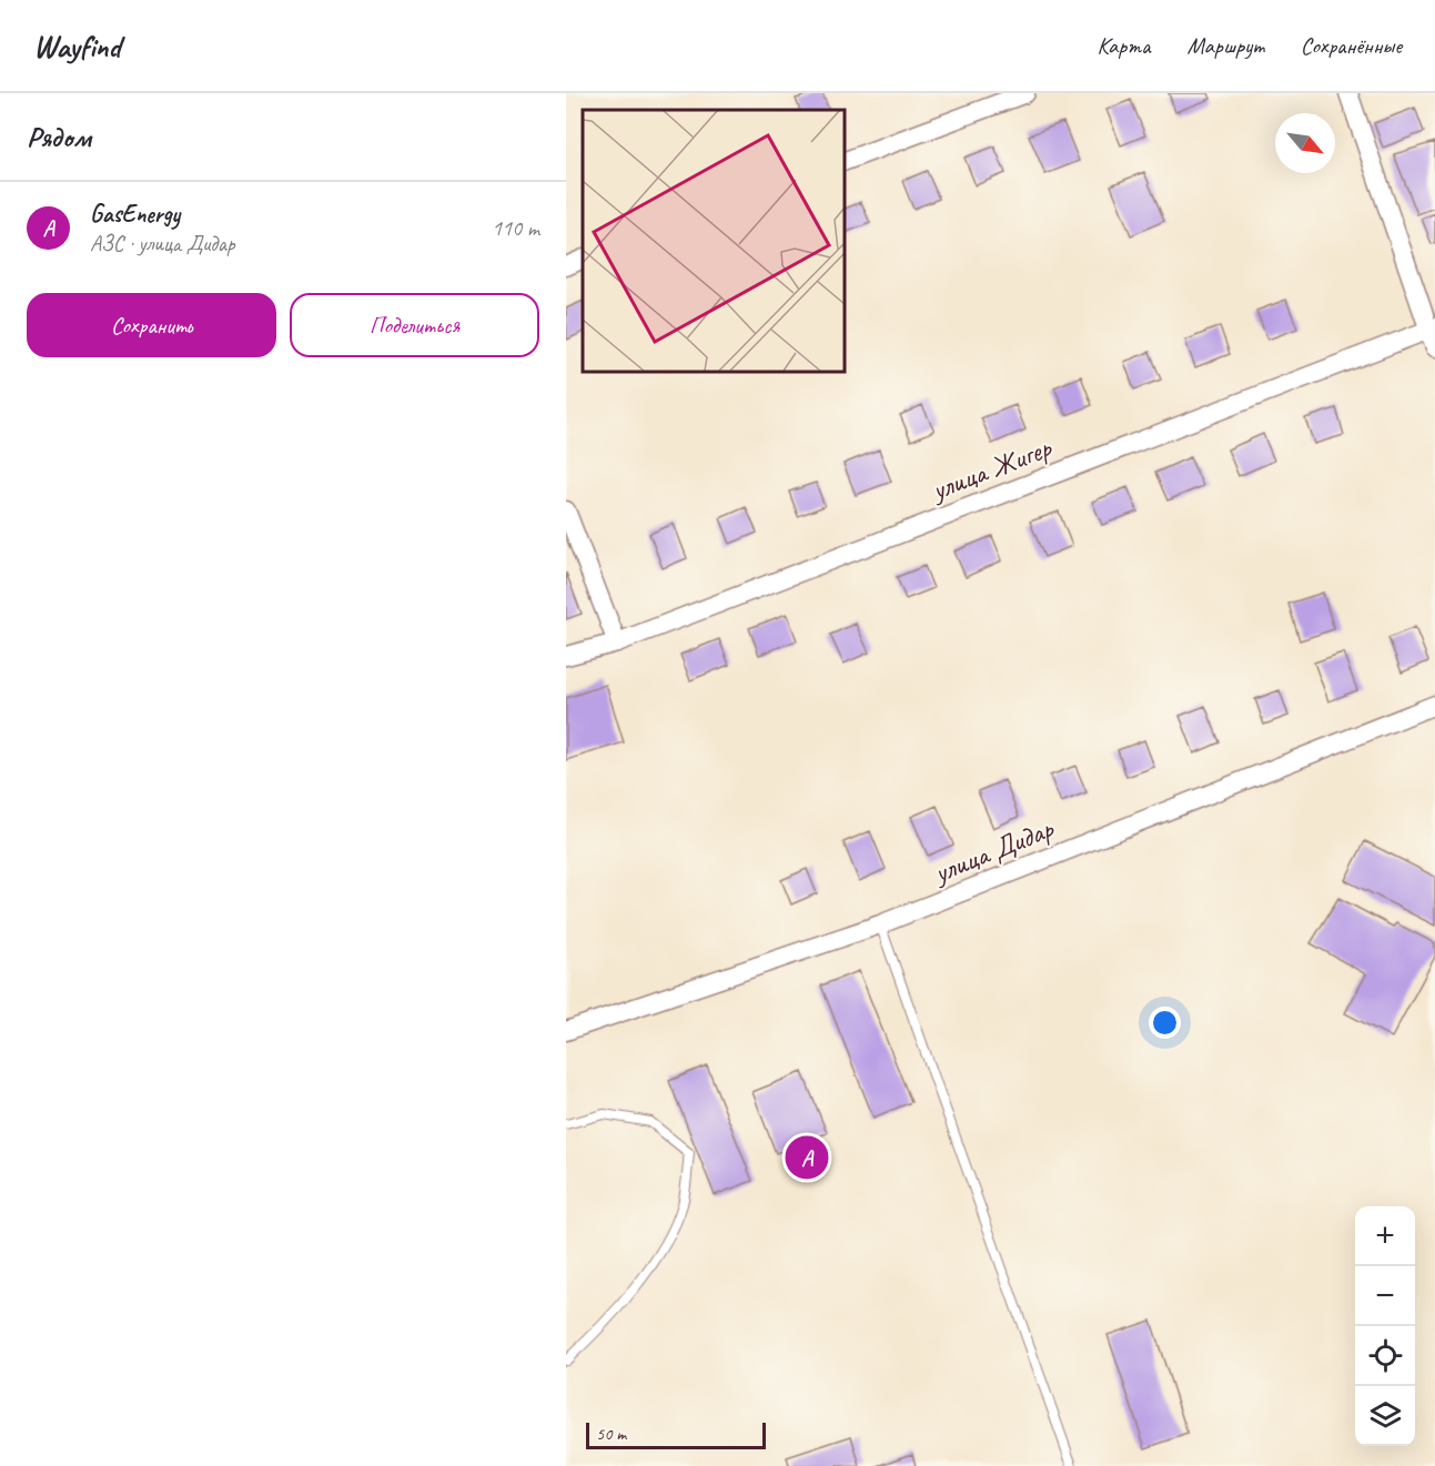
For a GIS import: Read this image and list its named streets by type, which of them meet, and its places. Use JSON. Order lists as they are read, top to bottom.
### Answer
{
  "streets": {
    "street": ["улица Жигер", "улица Дидар"]
  },
  "scale_bar": "50 m",
  "north": "bottom right",
  "page": {
    "header": "Wayfind",
    "nav": ["Карта", "Маршрут", "Сохранённые"],
    "heading": "Рядом",
    "list": [
      {
        "mark": "A",
        "name": "GasEnergy",
        "note": "АЗС · улица Дидар",
        "value": "110 m"
      }
    ],
    "buttons": ["Сохранить", "Поделиться"],
    "pins": "A",
    "map_buttons": ["+", "−"],
    "scale": "50 m"
  }
}
